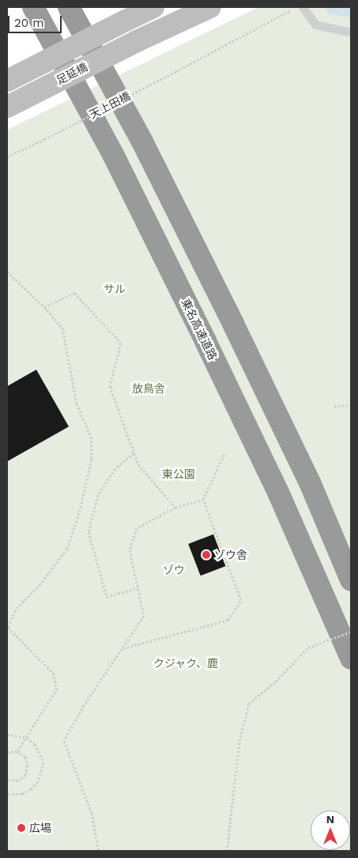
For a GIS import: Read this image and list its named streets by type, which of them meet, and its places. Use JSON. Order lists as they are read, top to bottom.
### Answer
{
  "streets": {
    "highway": ["東名高速道路"],
    "street": ["足延橋"],
    "path": ["天上田橋"]
  },
  "parks": [
    "サル",
    "放鳥舎",
    "東公園",
    "ゾウ",
    "クジャク、鹿"
  ],
  "places": ["ゾウ舎", "広場"],
  "scale_bar": "20 m",
  "north": "top"
}
